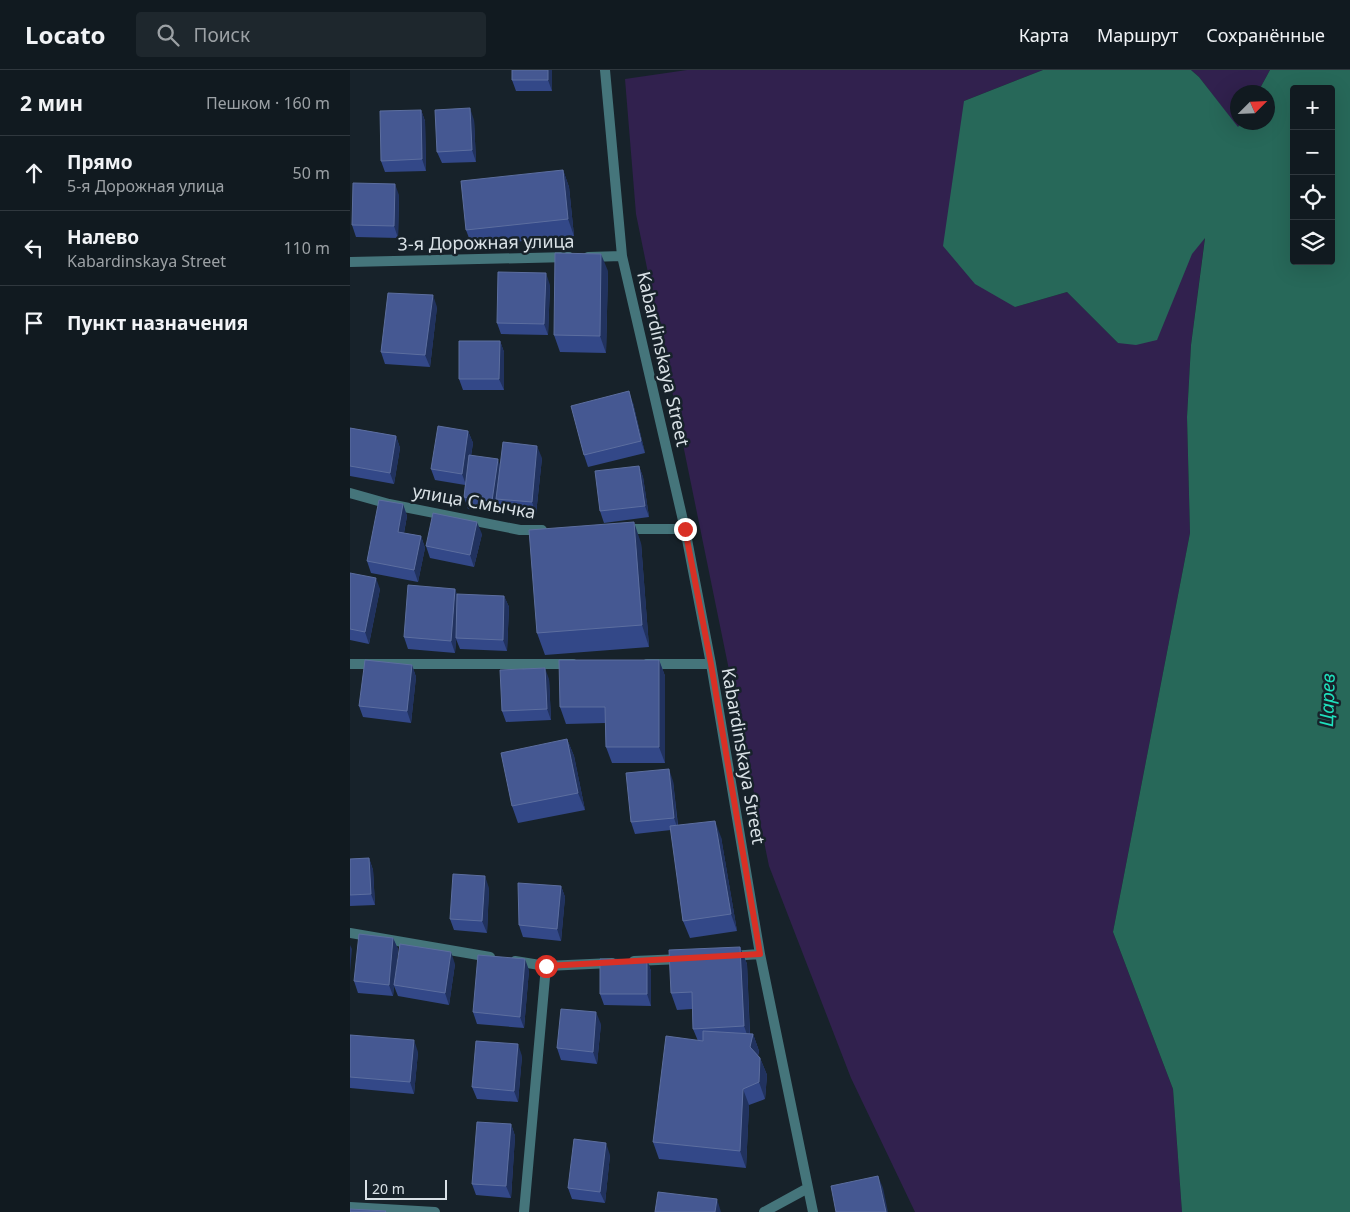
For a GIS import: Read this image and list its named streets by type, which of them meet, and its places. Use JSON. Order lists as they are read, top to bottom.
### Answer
{
  "streets": {
    "street": ["3-я Дорожная улица", "Kabardinskaya Street", "улица Смычка"]
  },
  "crossings": [
    ["3-я Дорожная улица", "Kabardinskaya Street"]
  ],
  "water": ["Царев"],
  "scale_bar": "20 m",
  "north": "top right",
  "page": {
    "header": "Locato",
    "search": "Поиск",
    "nav": ["Карта", "Маршрут", "Сохранённые"],
    "heading": ["2 мин", "Пешком · 160 m"],
    "map_buttons": ["+", "−"],
    "list": [
      ["Прямо", "5-я Дорожная улица", "50 m"],
      ["Налево", "Kabardinskaya Street", "110 m"],
      "Пункт назначения"
    ],
    "scale": "20 m"
  }
}
